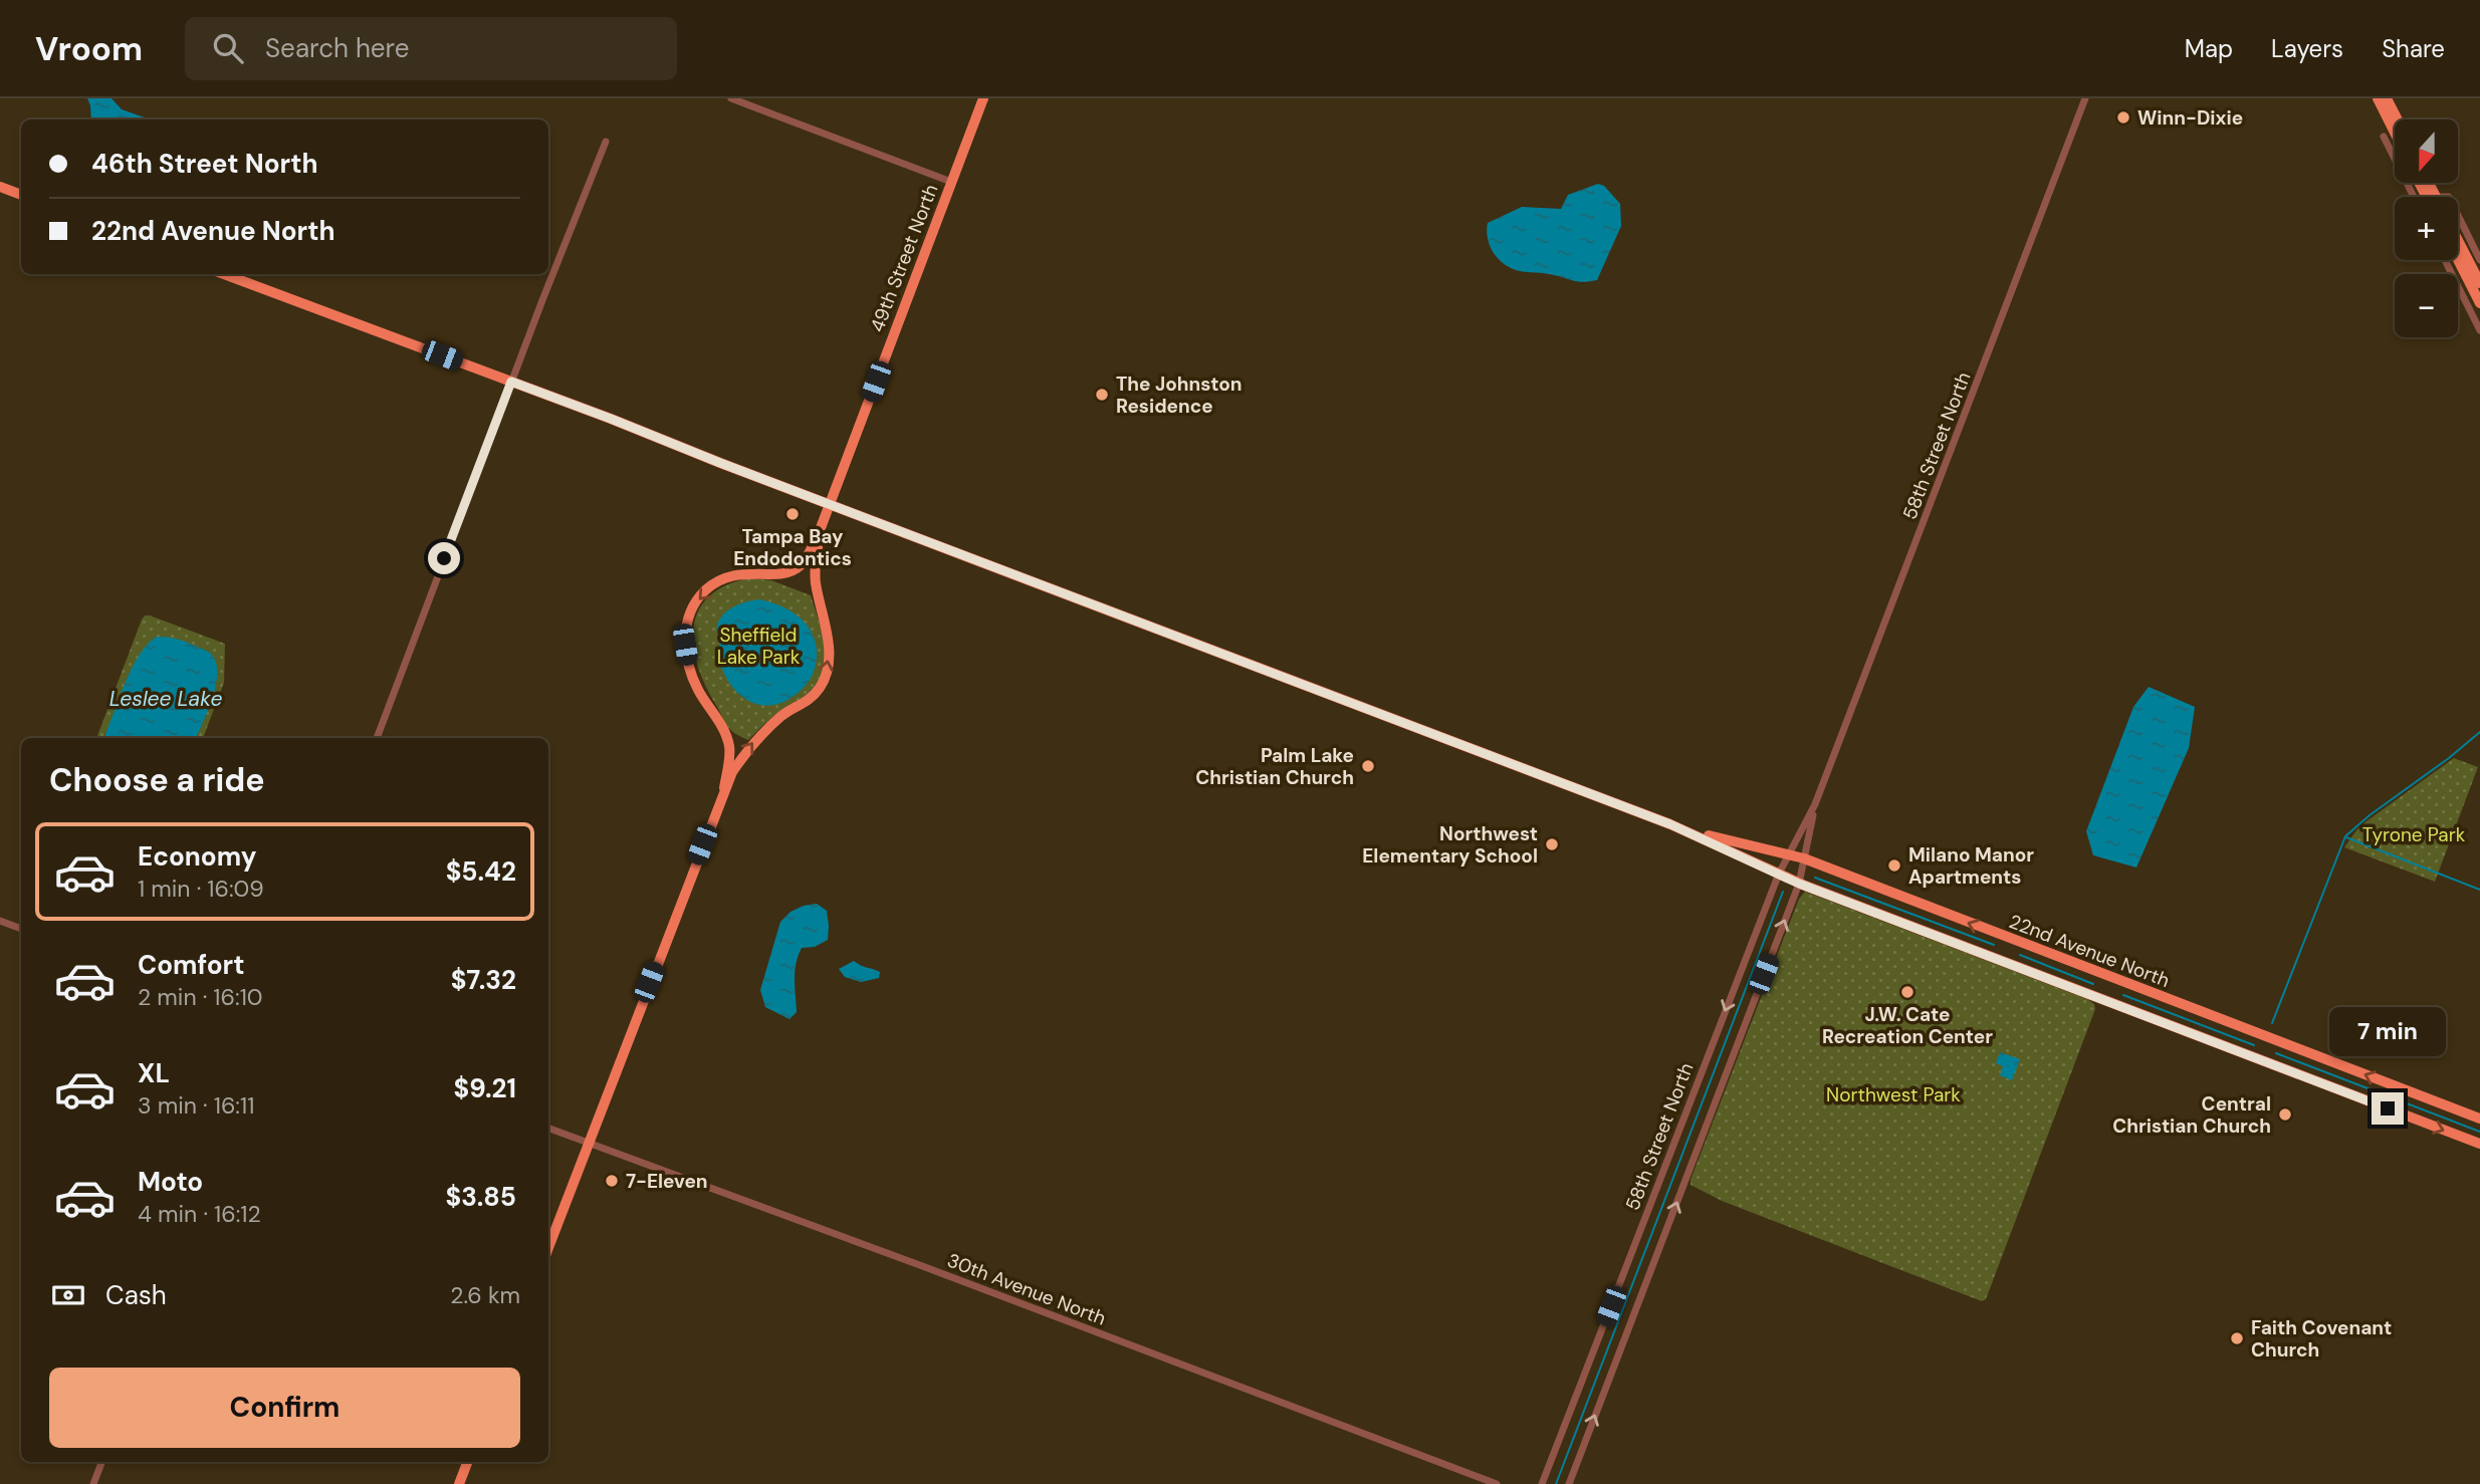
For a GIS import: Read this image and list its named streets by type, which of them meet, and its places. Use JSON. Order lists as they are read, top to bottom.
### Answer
{
  "streets": {
    "main road": ["49th Street North", "22nd Avenue North"],
    "street": ["58th Street North", "30th Avenue North"]
  },
  "crossings": [
    ["49th Street North", "22nd Avenue North"],
    ["49th Street North", "30th Avenue North"],
    ["58th Street North", "22nd Avenue North"]
  ],
  "water": ["Leslee Lake"],
  "parks": ["Sheffield Lake Park", "Tyrone Park", "Northwest Park"],
  "places": [
    "Winn-Dixie",
    "The Johnston Residence",
    "Tampa Bay Endodontics",
    "Palm Lake Christian Church",
    "Northwest Elementary School",
    "Milano Manor Apartments",
    "J.W. Cate Recreation Center",
    "Central Christian Church",
    "7-Eleven",
    "Faith Covenant Church"
  ],
  "north": "bottom",
  "page": {
    "header": "Vroom",
    "search": "Search here",
    "nav": ["Map", "Layers", "Share"],
    "map_buttons": ["+", "−"],
    "banner": ["46th Street North", "22nd Avenue North"],
    "heading": "Choose a ride",
    "list": [
      {
        "name": "Economy",
        "note": "1 min · 16:09",
        "value": "$5.42"
      },
      {
        "name": "Comfort",
        "note": "2 min · 16:10",
        "value": "$7.32"
      },
      {
        "name": "XL",
        "note": "3 min · 16:11",
        "value": "$9.21"
      },
      {
        "name": "Moto",
        "note": "4 min · 16:12",
        "value": "$3.85"
      }
    ],
    "bubble": "7 min",
    "pay": ["Cash", "2.6 km"],
    "buttons": "Confirm"
  }
}
